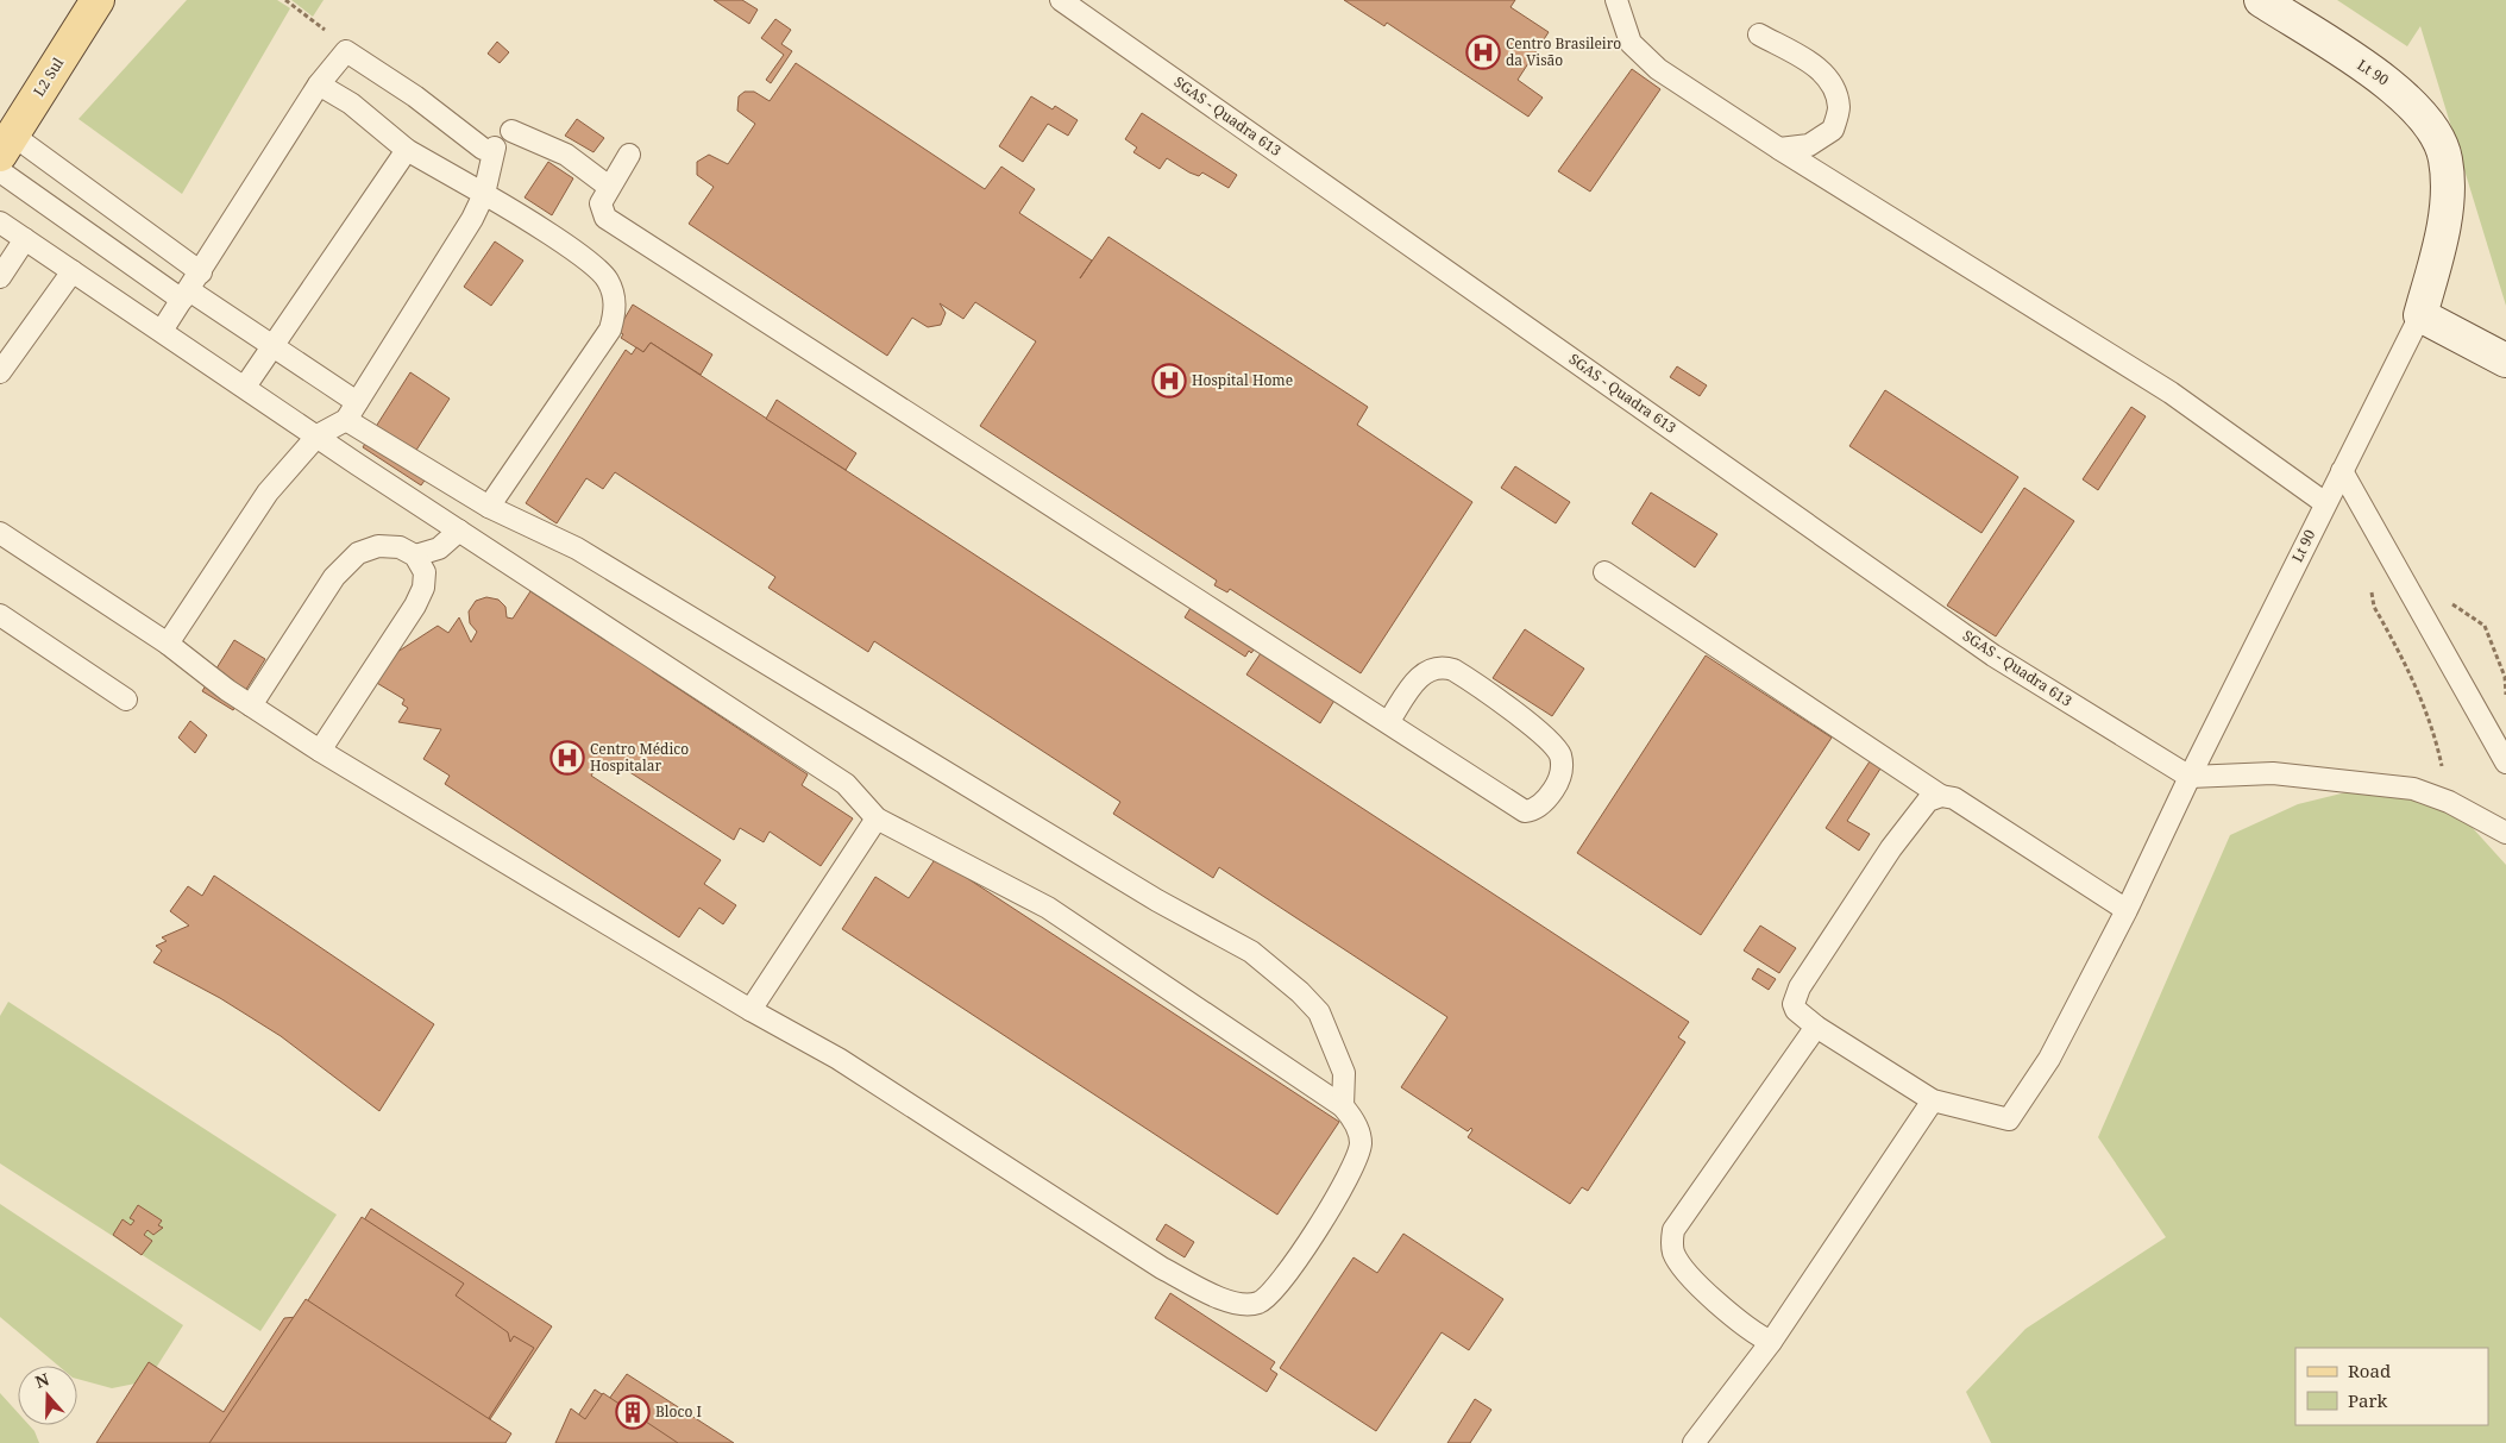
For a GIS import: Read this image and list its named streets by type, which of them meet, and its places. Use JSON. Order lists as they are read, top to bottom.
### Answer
{
  "streets": {
    "main road": ["L2 Sul"],
    "street": ["Lt 90"],
    "lane": ["SGAS - Quadra 613"]
  },
  "crossings": [
    ["Lt 90", "SGAS - Quadra 613"]
  ],
  "places": {
    "hospital": ["Centro Brasileiro da Visão", "Hospital Home", "Centro Médico Hospitalar"],
    "building": ["Bloco I"]
  },
  "legend": ["Road", "Park"],
  "north": "top"
}
